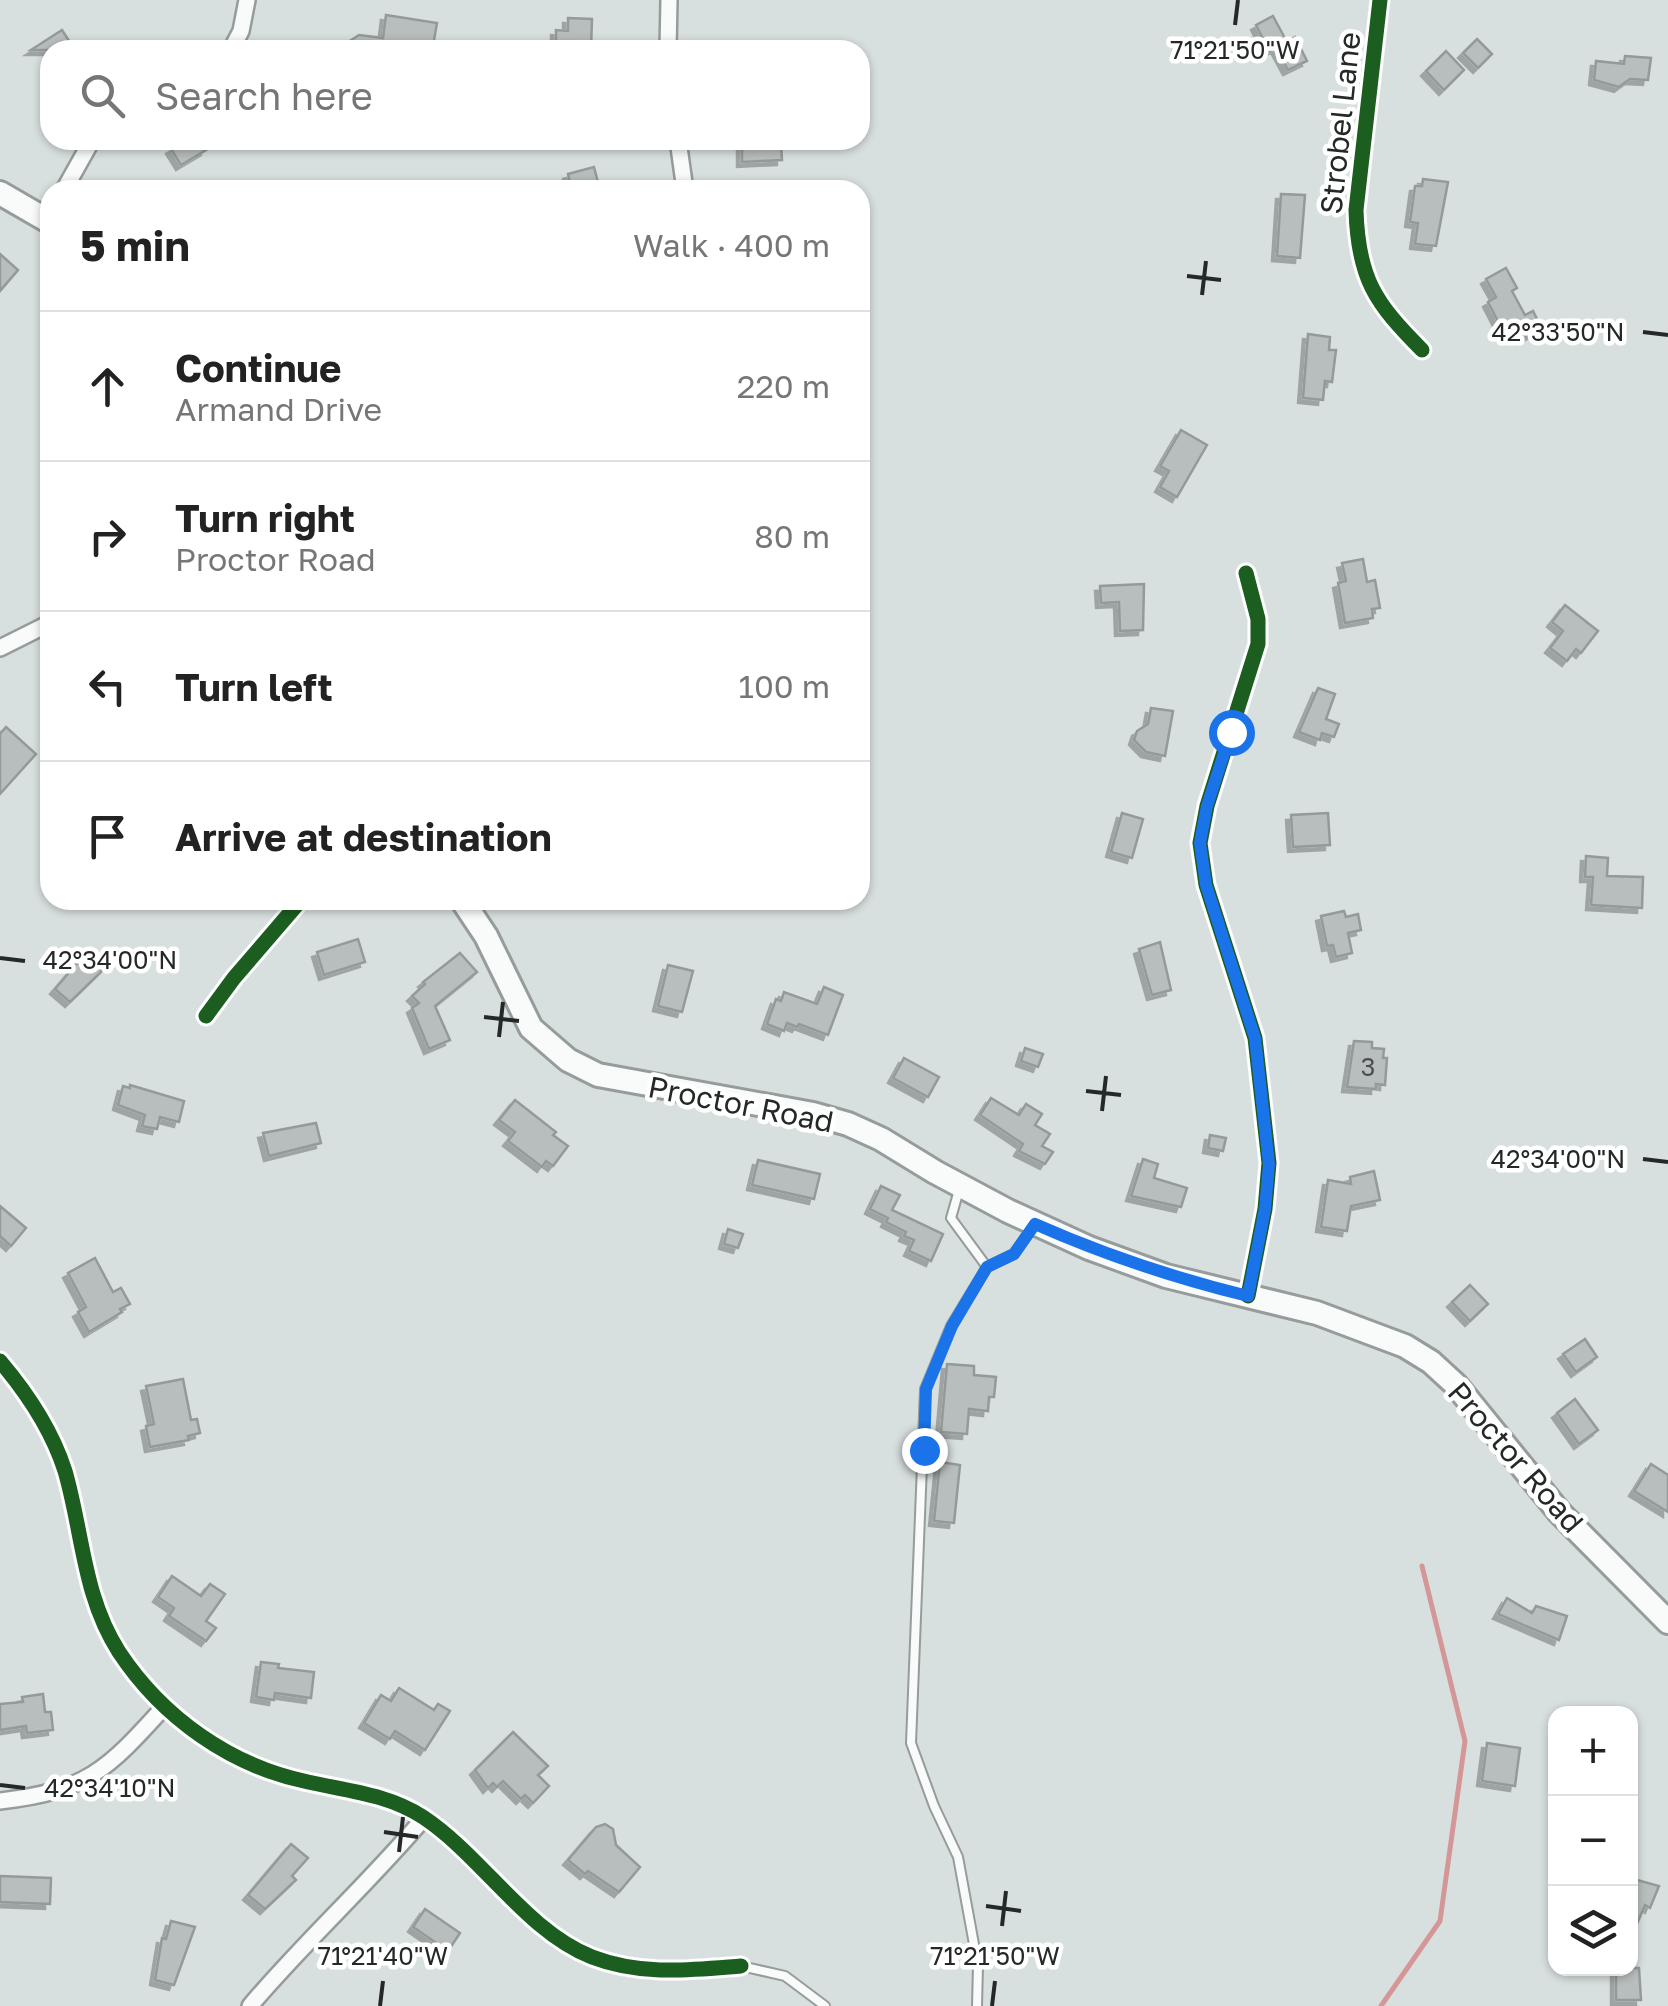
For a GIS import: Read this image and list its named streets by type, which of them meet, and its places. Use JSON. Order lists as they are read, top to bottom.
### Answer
{
  "streets": {
    "main road": ["Proctor Road"],
    "street": ["Strobel Lane"]
  },
  "house_numbers": ["3"],
  "page": {
    "search": "Search here",
    "heading": ["5 min", "Walk · 400 m"],
    "list": [
      ["Continue", "Armand Drive", "220 m"],
      ["Turn right", "Proctor Road", "80 m"],
      ["Turn left", "100 m"],
      "Arrive at destination"
    ],
    "map_buttons": ["+", "−"]
  },
  "coordinates": [
    "71°21'50\"W",
    "42°33'50\"N",
    "42°34'00\"N",
    "42°34'10\"N",
    "71°21'40\"W"
  ]
}
